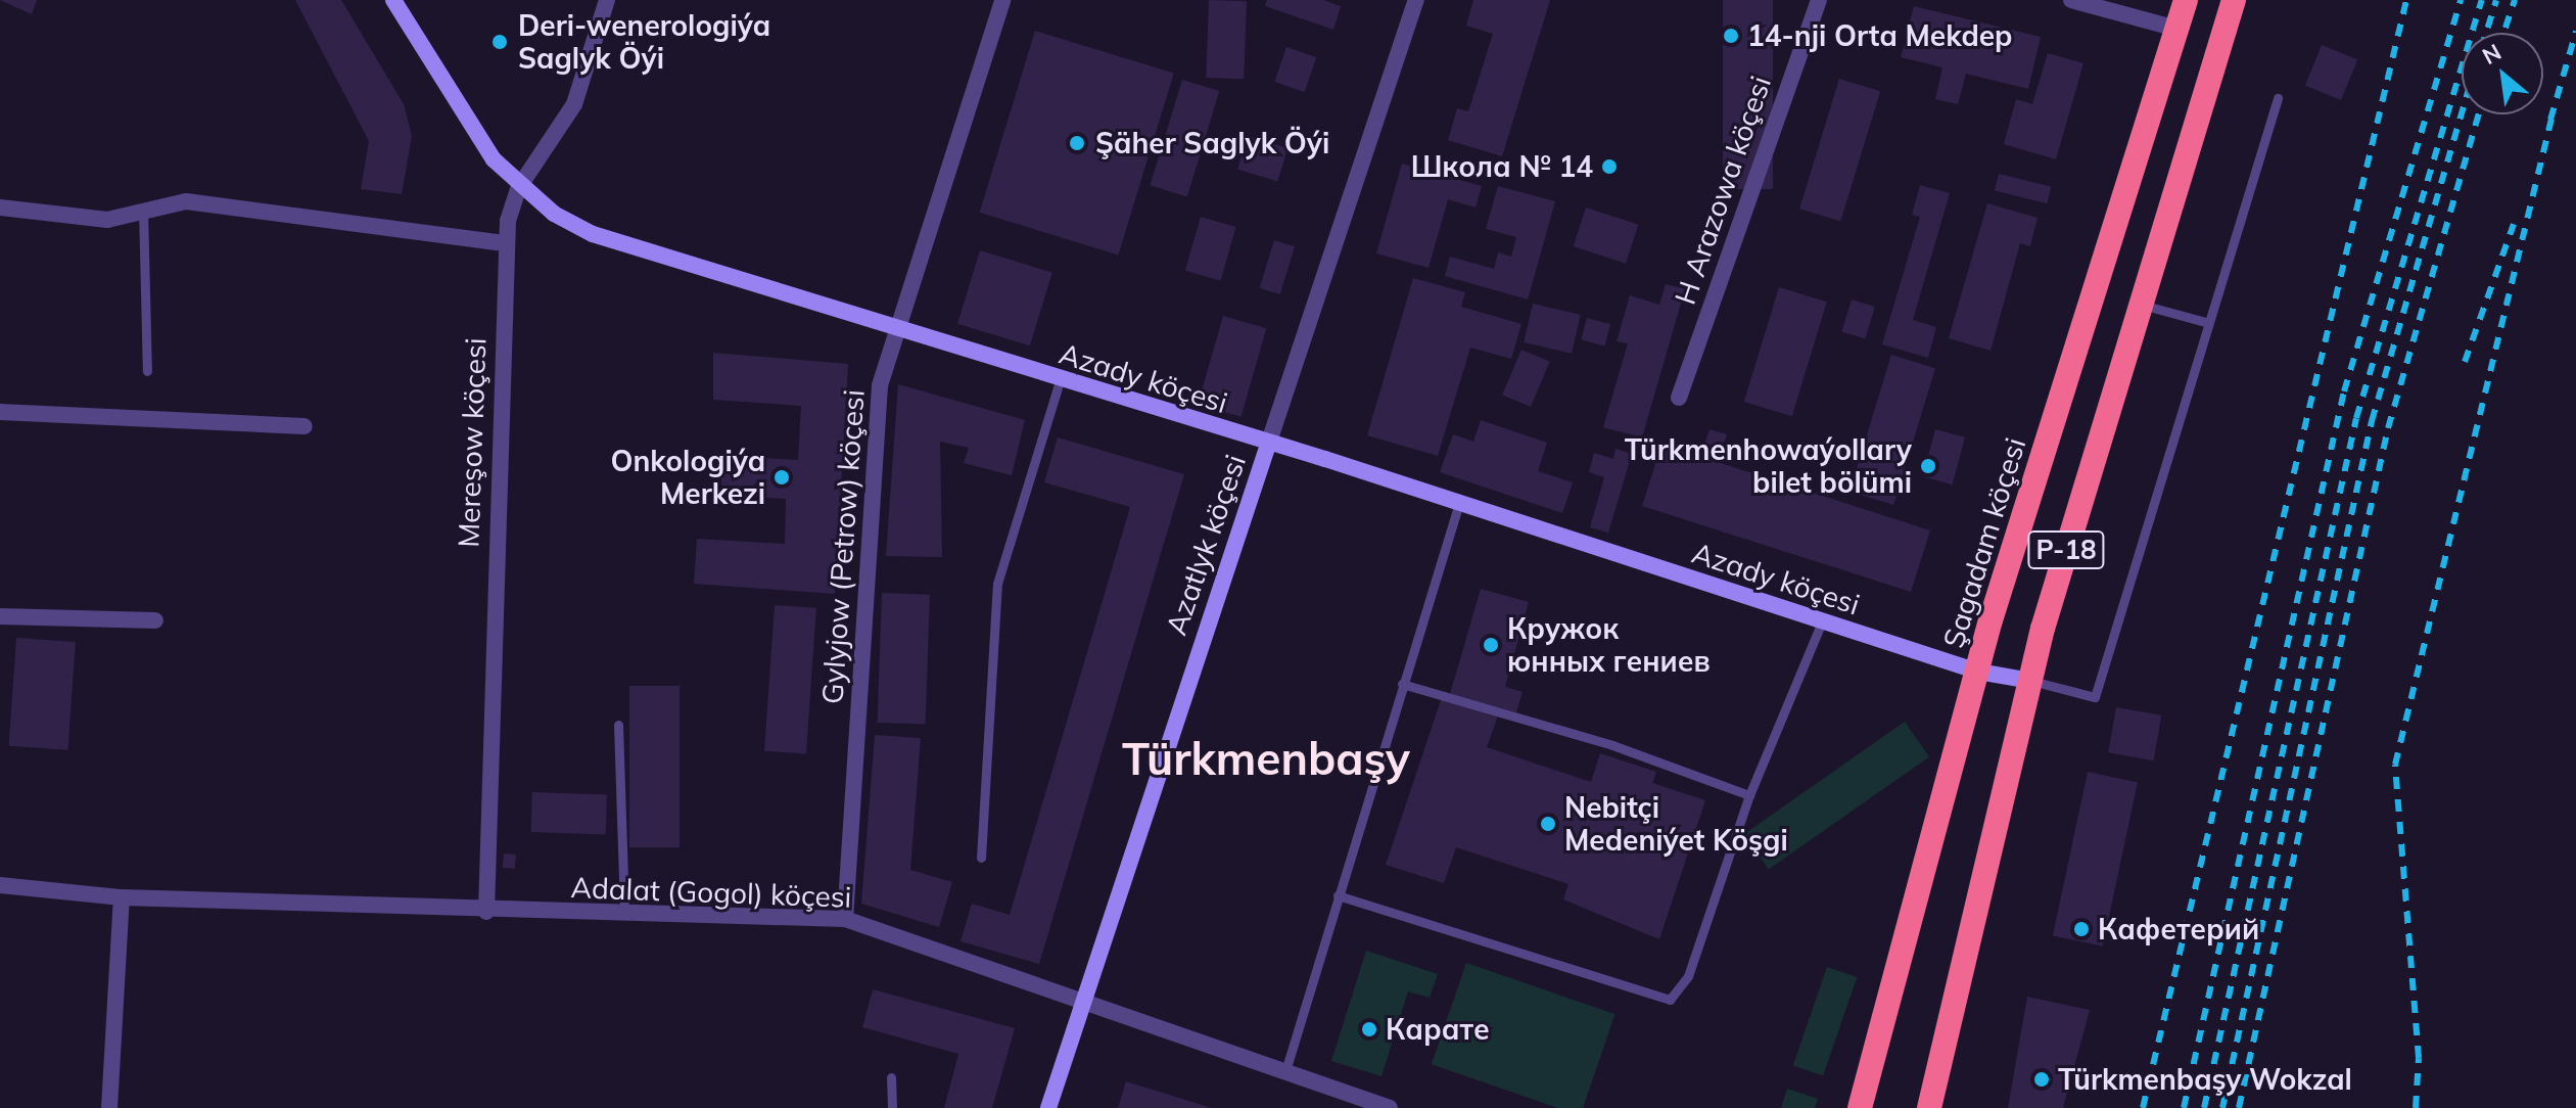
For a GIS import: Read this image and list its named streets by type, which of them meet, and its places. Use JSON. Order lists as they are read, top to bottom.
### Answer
{
  "streets": {
    "highway": ["Şagadam köçesi", "P-18"],
    "main road": ["Azady köçesi", "Azatlyk köçesi"],
    "street": [
      "H Arazowa köçesi",
      "Mereşow köçesi",
      "Gylyjow (Petrow) köçesi",
      "Adalat (Gogol) köçesi"
    ]
  },
  "crossings": [
    ["Azady köçesi", "Mereşow köçesi"],
    ["Azady köçesi", "Şagadam köçesi"],
    ["Azady köçesi", "Azatlyk köçesi"],
    ["Azady köçesi", "Gylyjow (Petrow) köçesi"],
    ["Azady köçesi", "P-18"],
    ["Mereşow köçesi", "Adalat (Gogol) köçesi"],
    ["Azatlyk köçesi", "Adalat (Gogol) köçesi"],
    ["Gylyjow (Petrow) köçesi", "Adalat (Gogol) köçesi"]
  ],
  "districts": ["Türkmenbaşy"],
  "places": [
    "14-nji Orta Mekdep",
    "Deri-wenerologiýa Saglyk Öýi",
    "Şäher Saglyk Öýi",
    "Школа № 14",
    "Türkmenhowaýollary bilet bölümi",
    "Onkologiýa Merkezi",
    "Кружок юнных гениев",
    "Nebitçi Medeniýet Köşgi",
    "Кафетерий",
    "Карате",
    "Türkmenbaşy Wokzal"
  ],
  "north": "top left"
}
